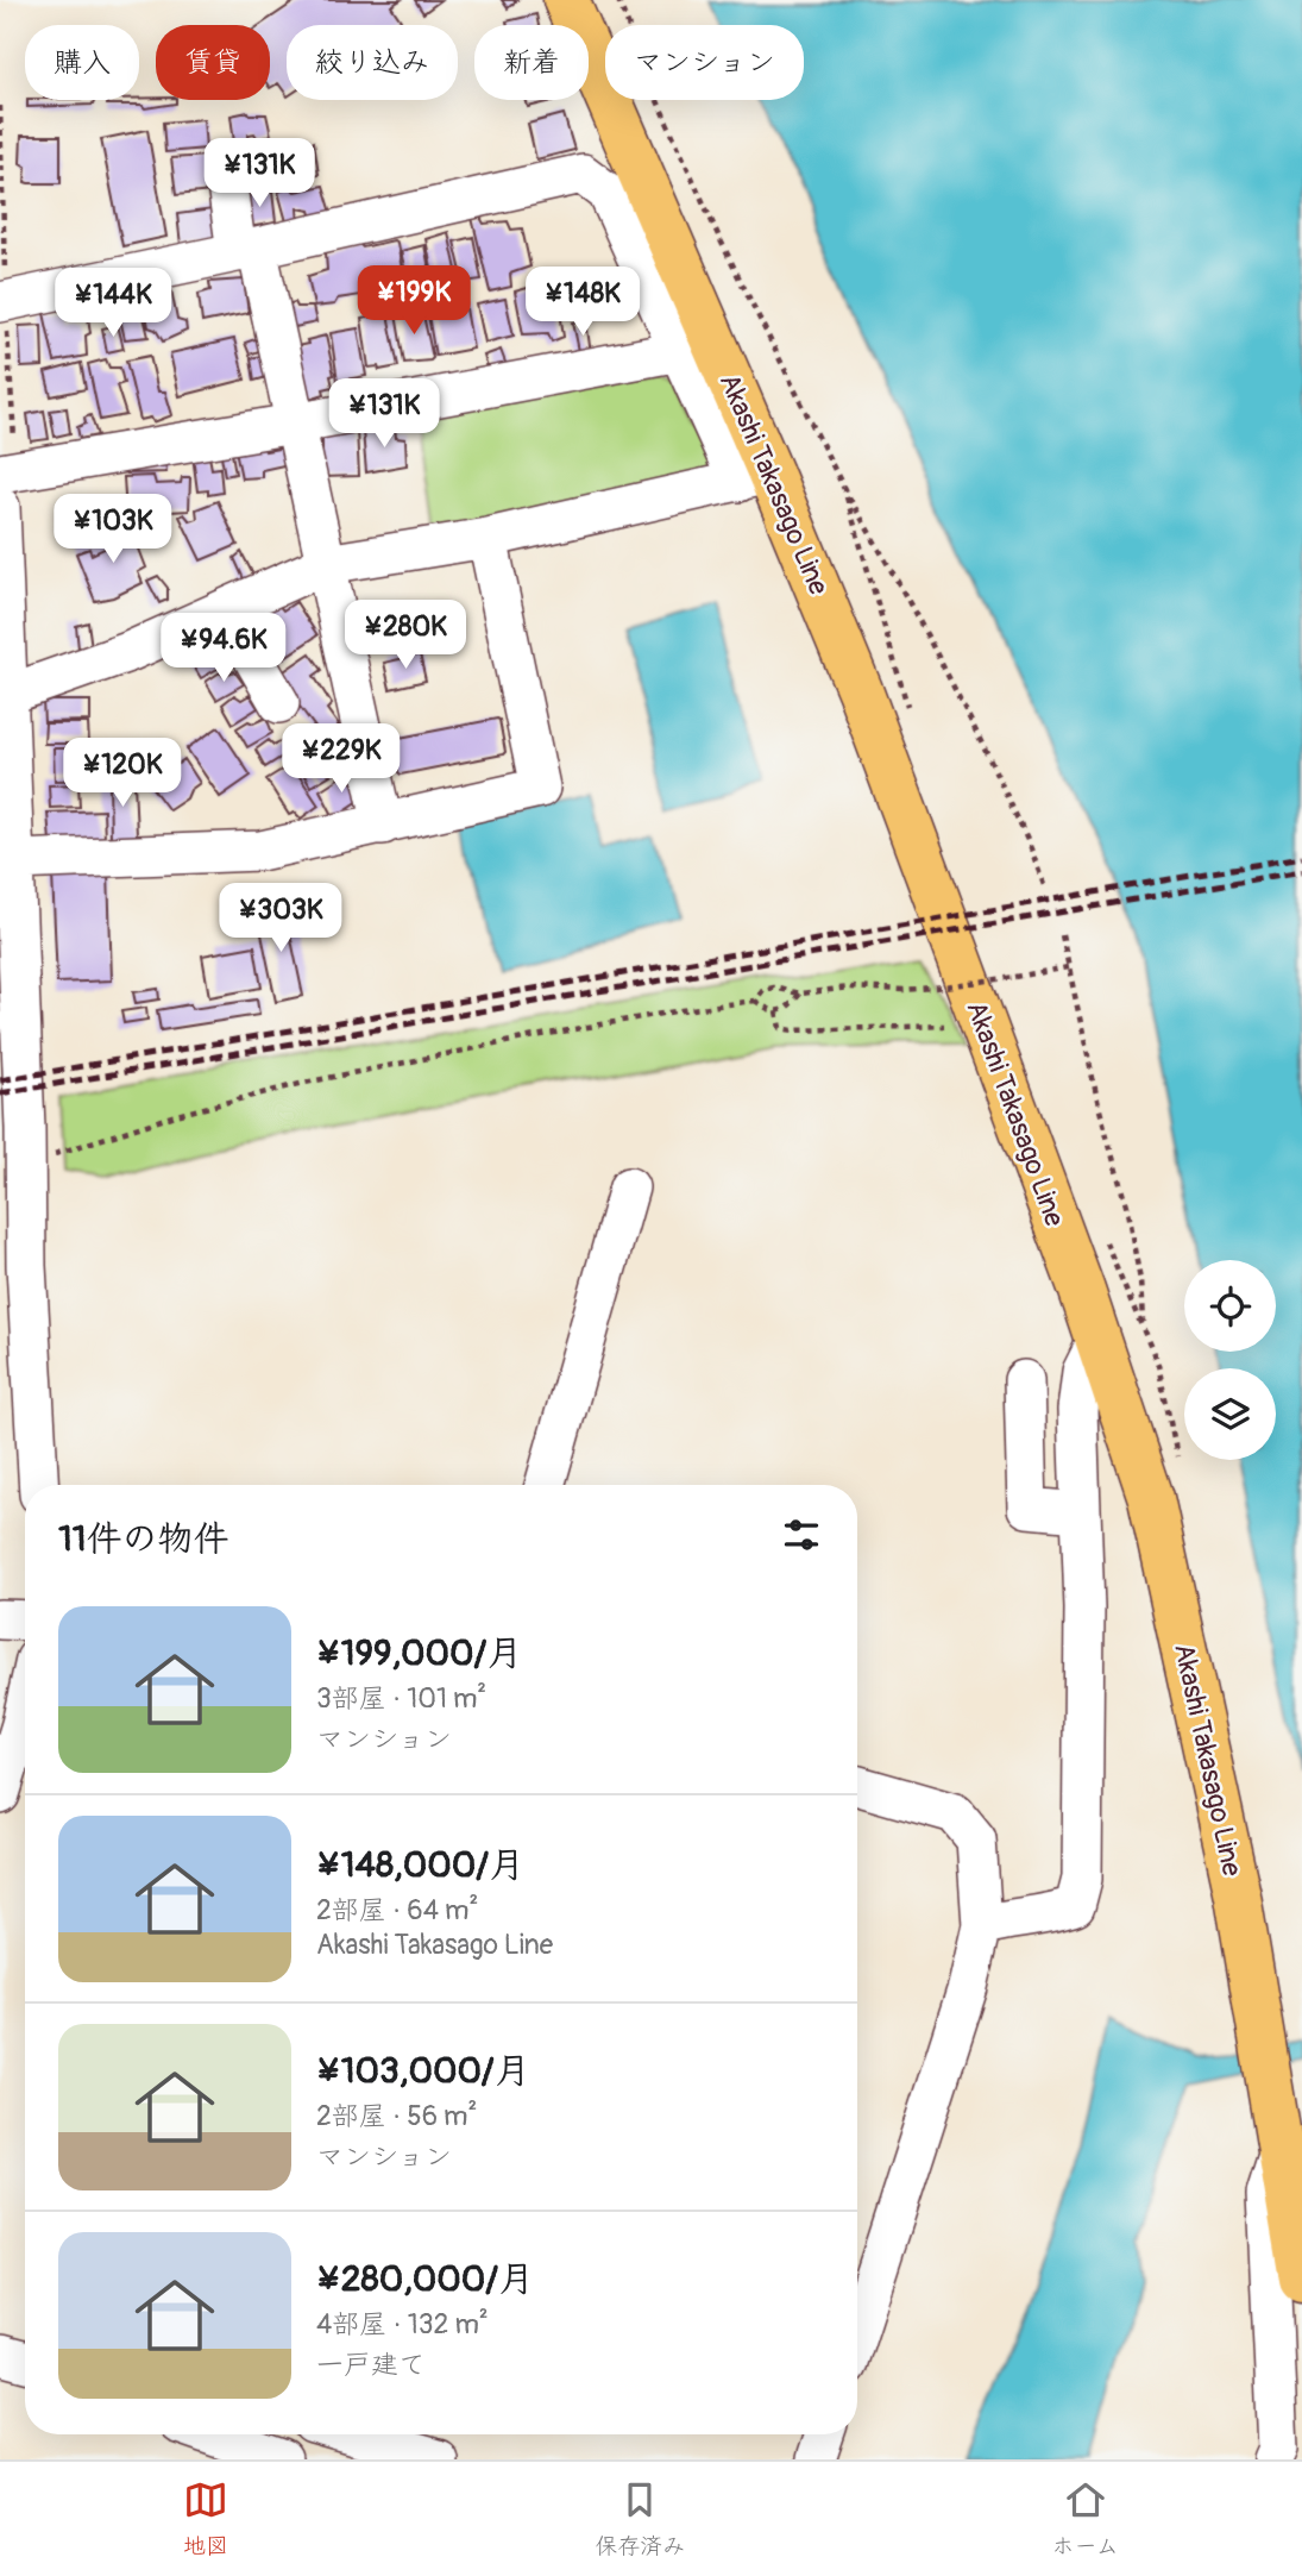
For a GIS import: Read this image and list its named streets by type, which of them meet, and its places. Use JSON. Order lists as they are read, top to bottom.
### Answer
{
  "streets": {
    "main road": ["Akashi Takasago Line"]
  },
  "page": {
    "chip": [
      "購入",
      "賃貸",
      "絞り込み",
      "新着",
      "マンション"
    ],
    "price": [
      "¥131K",
      "¥199K",
      "¥148K",
      "¥144K",
      "¥131K",
      "¥103K",
      "¥280K",
      "¥94.6K",
      "¥229K",
      "¥120K",
      "¥303K"
    ],
    "heading": "11件の物件",
    "list": [
      {
        "name": "¥199,000/月",
        "note": "3部屋 · 101 m² · マンション"
      },
      {
        "name": "¥148,000/月",
        "note": "2部屋 · 64 m² · Akashi Takasago Line"
      },
      {
        "name": "¥103,000/月",
        "note": "2部屋 · 56 m² · マンション"
      },
      {
        "name": "¥280,000/月",
        "note": "4部屋 · 132 m² · 一戸建て"
      }
    ],
    "tabs": ["地図", "保存済み", "ホーム"]
  }
}
